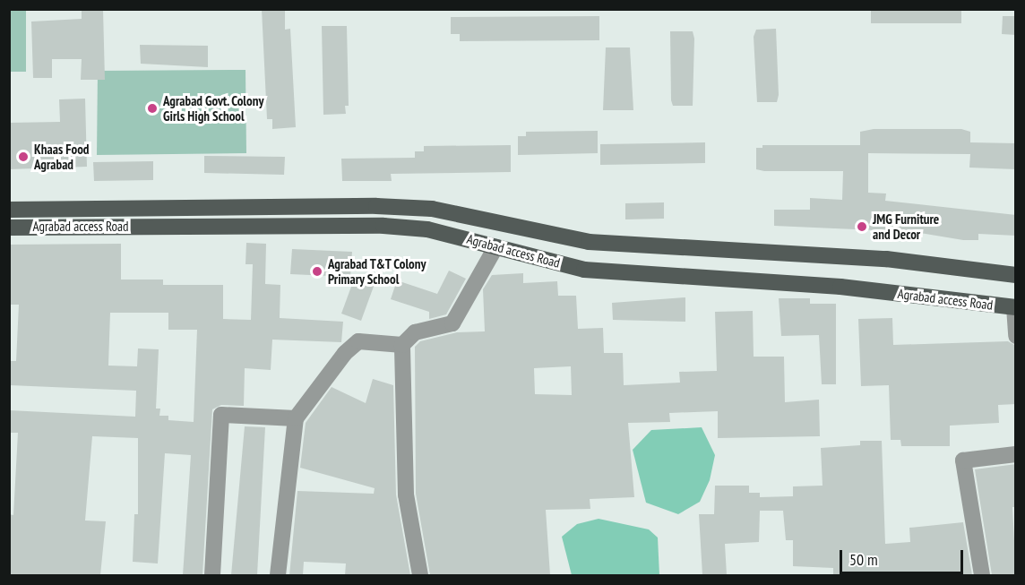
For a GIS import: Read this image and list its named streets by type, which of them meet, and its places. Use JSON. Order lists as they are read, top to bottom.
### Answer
{
  "streets": {
    "main road": ["Agrabad access Road"]
  },
  "places": [
    "Agrabad Govt. Colony Girls High School",
    "Khaas Food Agrabad",
    "JMG Furniture and Decor",
    "Agrabad T&T Colony Primary School"
  ],
  "scale_bar": "50 m"
}
